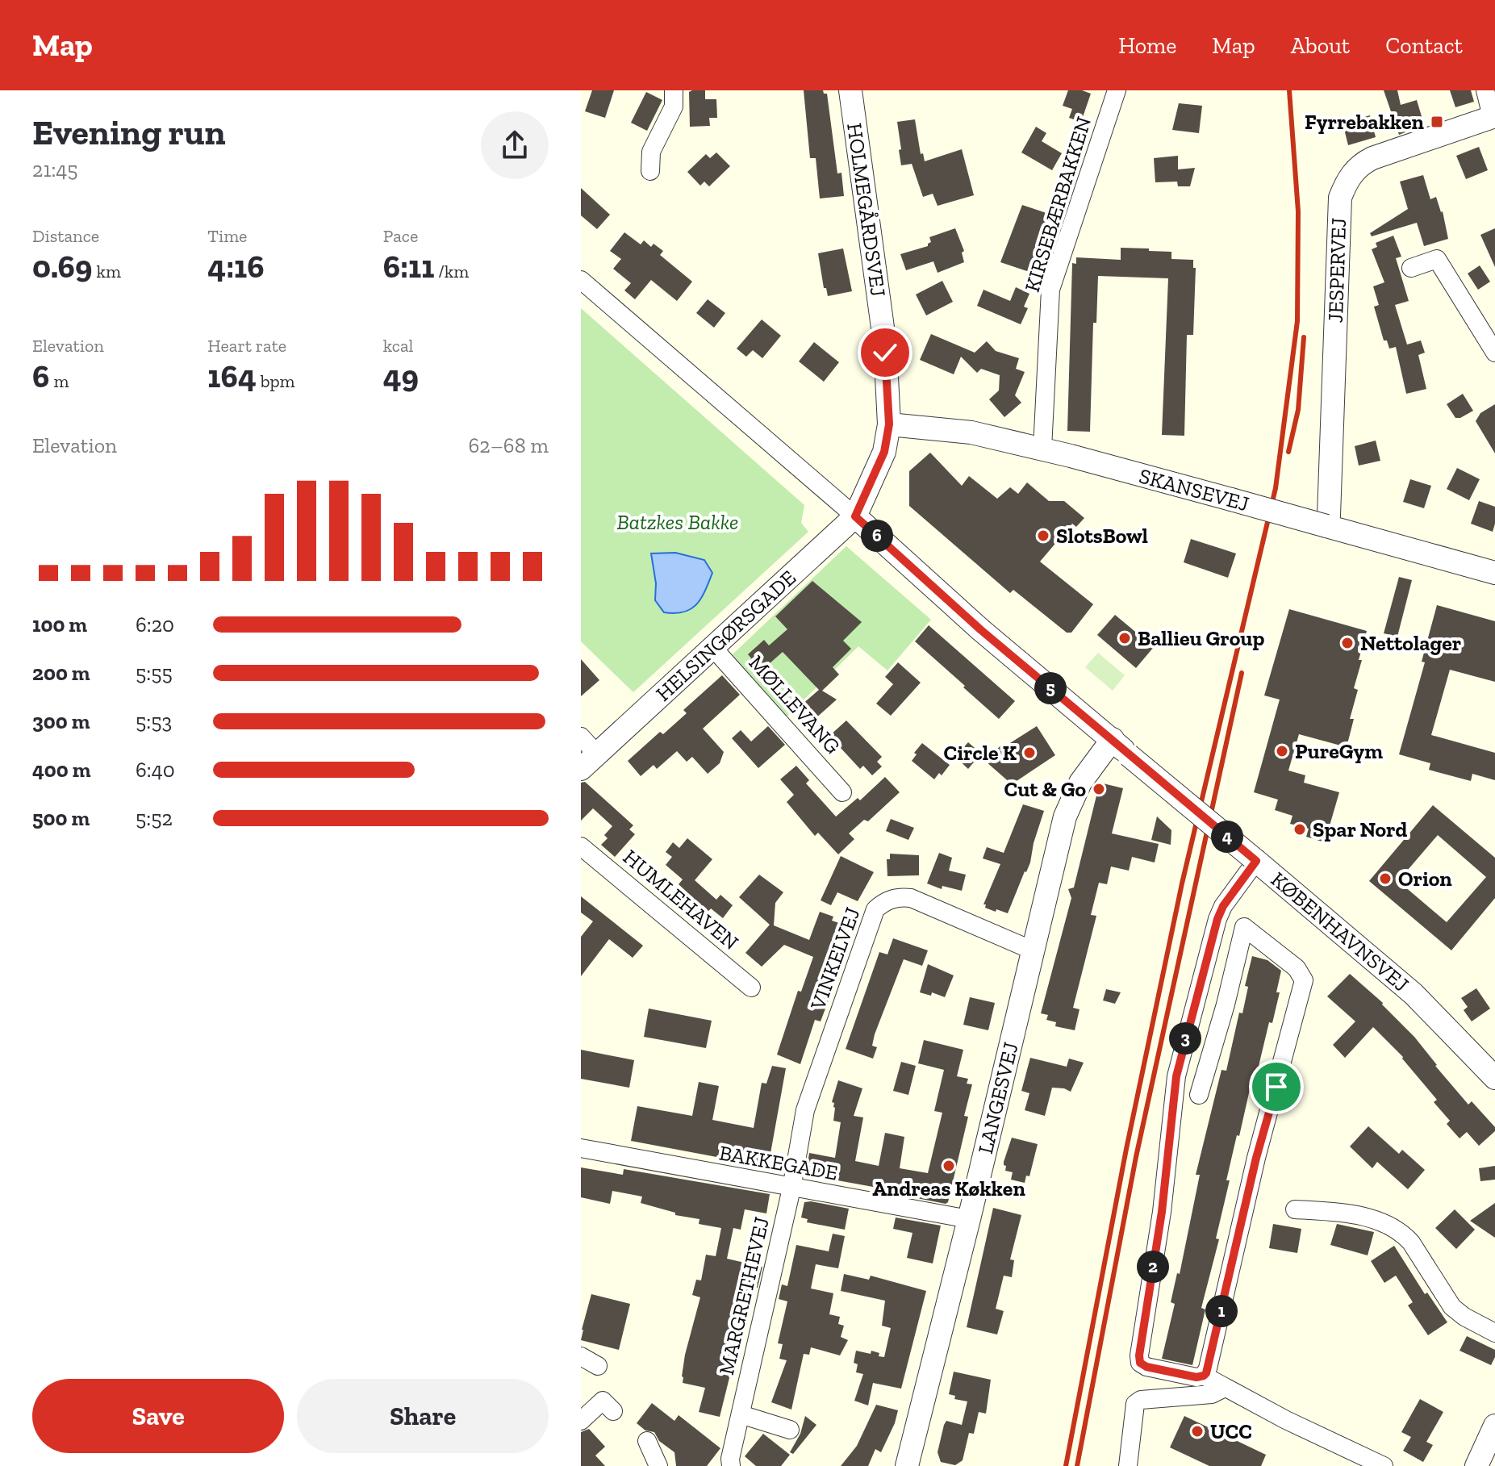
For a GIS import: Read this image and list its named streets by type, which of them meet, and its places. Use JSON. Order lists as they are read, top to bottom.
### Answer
{
  "streets": {
    "street": [
      "KIRSEBÆRBAKKEN",
      "HOLMEGÅRDSVEJ",
      "JESPERVEJ",
      "SKANSEVEJ",
      "HELSINGØRSGADE",
      "MØLLEVANG",
      "HUMLEHAVEN",
      "KØBENHAVNSVEJ",
      "VINKELVEJ",
      "LANGESVEJ",
      "BAKKEGADE",
      "MARGRETHEVEJ"
    ]
  },
  "crossings": [
    ["KIRSEBÆRBAKKEN", "SKANSEVEJ"],
    ["HOLMEGÅRDSVEJ", "SKANSEVEJ"],
    ["HOLMEGÅRDSVEJ", "HELSINGØRSGADE"],
    ["HOLMEGÅRDSVEJ", "KØBENHAVNSVEJ"],
    ["JESPERVEJ", "SKANSEVEJ"],
    ["HELSINGØRSGADE", "MØLLEVANG"],
    ["HELSINGØRSGADE", "KØBENHAVNSVEJ"],
    ["KØBENHAVNSVEJ", "LANGESVEJ"],
    ["VINKELVEJ", "LANGESVEJ"],
    ["VINKELVEJ", "BAKKEGADE"],
    ["VINKELVEJ", "MARGRETHEVEJ"],
    ["LANGESVEJ", "BAKKEGADE"],
    ["BAKKEGADE", "MARGRETHEVEJ"]
  ],
  "parks": ["Batzkes Bakke"],
  "places": {
    "transit": ["Fyrrebakken"],
    "other": [
      "SlotsBowl",
      "Ballieu Group",
      "Nettolager",
      "PureGym",
      "Circle K",
      "Cut & Go",
      "Spar Nord",
      "Orion",
      "Andreas Køkken",
      "UCC"
    ]
  },
  "page": {
    "header": "Map",
    "nav": [
      "Home",
      "Map",
      "About",
      "Contact"
    ],
    "heading": ["Evening run", "21:45"],
    "stats": [
      ["Distance", "0.69 km"],
      ["Time", "4:16"],
      ["Pace", "6:11 /km"],
      ["Elevation", "6 m"],
      ["Heart rate", "164 bpm"],
      ["kcal", "49"]
    ],
    "chart": ["Elevation", "62–68 m"],
    "pins": [
      "6",
      "5",
      "4",
      "3",
      "2",
      "1"
    ],
    "list": [
      {
        "name": "100 m",
        "note": "6:20"
      },
      {
        "name": "200 m",
        "note": "5:55"
      },
      {
        "name": "300 m",
        "note": "5:53"
      },
      {
        "name": "400 m",
        "note": "6:40"
      },
      {
        "name": "500 m",
        "note": "5:52"
      }
    ],
    "buttons": ["Save", "Share"]
  }
}
